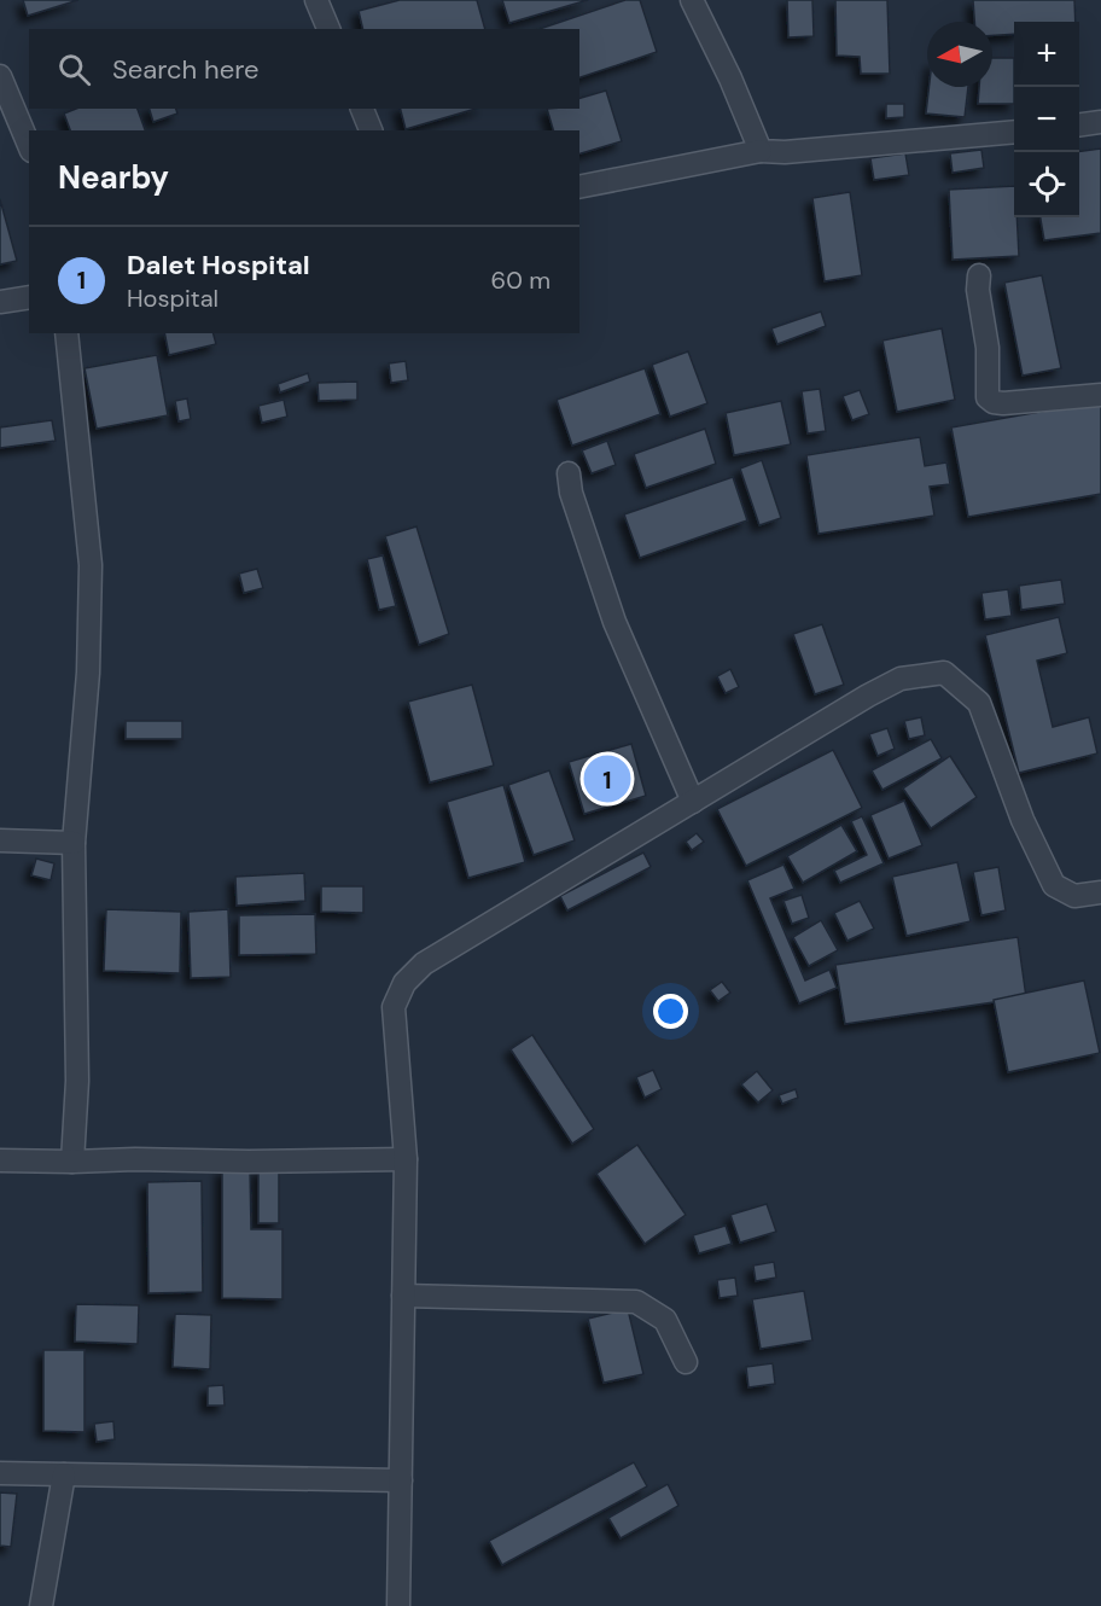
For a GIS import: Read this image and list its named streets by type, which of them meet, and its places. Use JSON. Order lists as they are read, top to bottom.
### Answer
{
  "north": "left",
  "page": {
    "map_buttons": ["+", "−"],
    "search": "Search here",
    "heading": "Nearby",
    "list": [
      {
        "mark": "1",
        "name": "Dalet Hospital",
        "note": "Hospital",
        "value": "60 m"
      }
    ],
    "pins": "1"
  }
}
